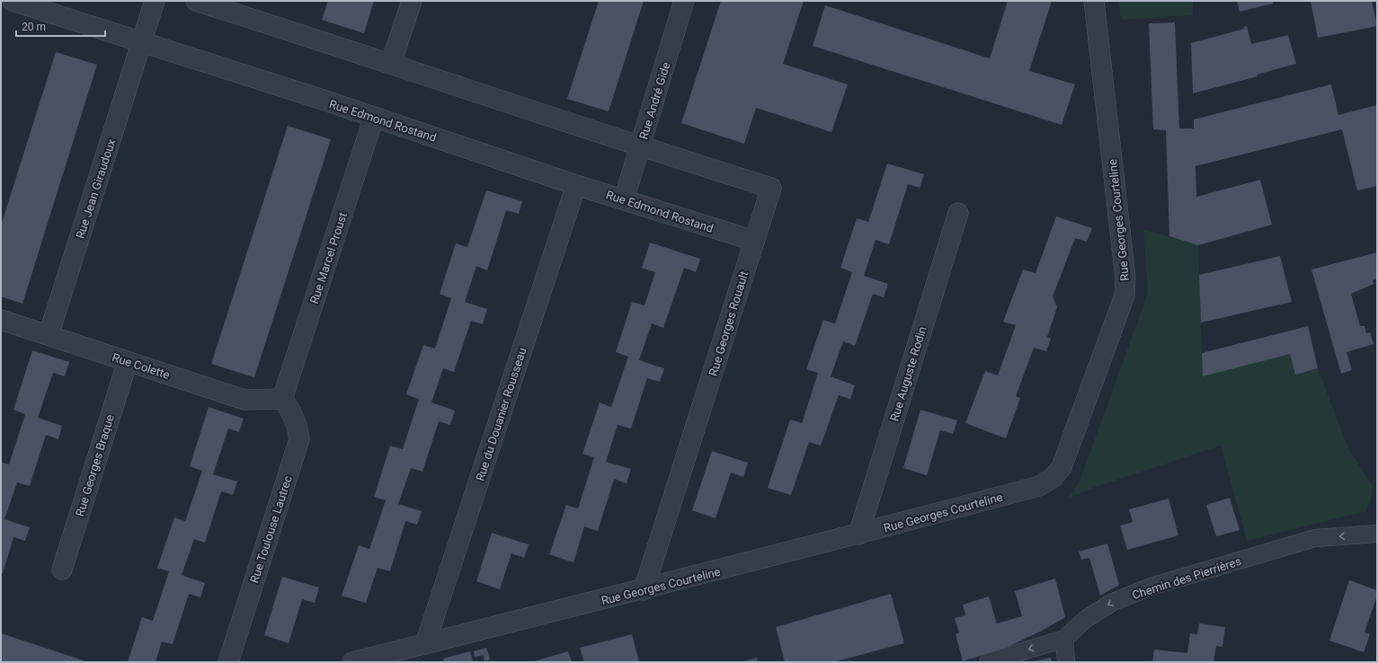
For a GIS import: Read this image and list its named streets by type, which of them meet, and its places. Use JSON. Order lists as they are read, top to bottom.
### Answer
{
  "streets": {
    "street": [
      "Rue André Gide",
      "Rue Edmond Rostand",
      "Rue Jean Giraudoux",
      "Rue Georges Courteline",
      "Rue Marcel Proust",
      "Rue Georges Rouault",
      "Rue Colette",
      "Rue Auguste Rodin",
      "Rue du Douanier Rousseau",
      "Rue Georges Braque",
      "Rue Toulouse Lautrec"
    ],
    "lane": ["Chemin des Pierrières"]
  },
  "crossings": [
    ["Rue André Gide", "Rue Edmond Rostand"],
    ["Rue André Gide", "Rue Georges Rouault"],
    ["Rue Edmond Rostand", "Rue Jean Giraudoux"],
    ["Rue Edmond Rostand", "Rue Marcel Proust"],
    ["Rue Edmond Rostand", "Rue Georges Rouault"],
    ["Rue Edmond Rostand", "Rue du Douanier Rousseau"],
    ["Rue Jean Giraudoux", "Rue Colette"],
    ["Rue Georges Courteline", "Rue Georges Rouault"],
    ["Rue Georges Courteline", "Rue Auguste Rodin"],
    ["Rue Georges Courteline", "Rue du Douanier Rousseau"],
    ["Rue Marcel Proust", "Rue Colette"],
    ["Rue Marcel Proust", "Rue Toulouse Lautrec"],
    ["Rue Colette", "Rue Georges Braque"],
    ["Rue Colette", "Rue Toulouse Lautrec"]
  ],
  "one_way": ["Chemin des Pierrières"],
  "scale_bar": "20 m"
}
